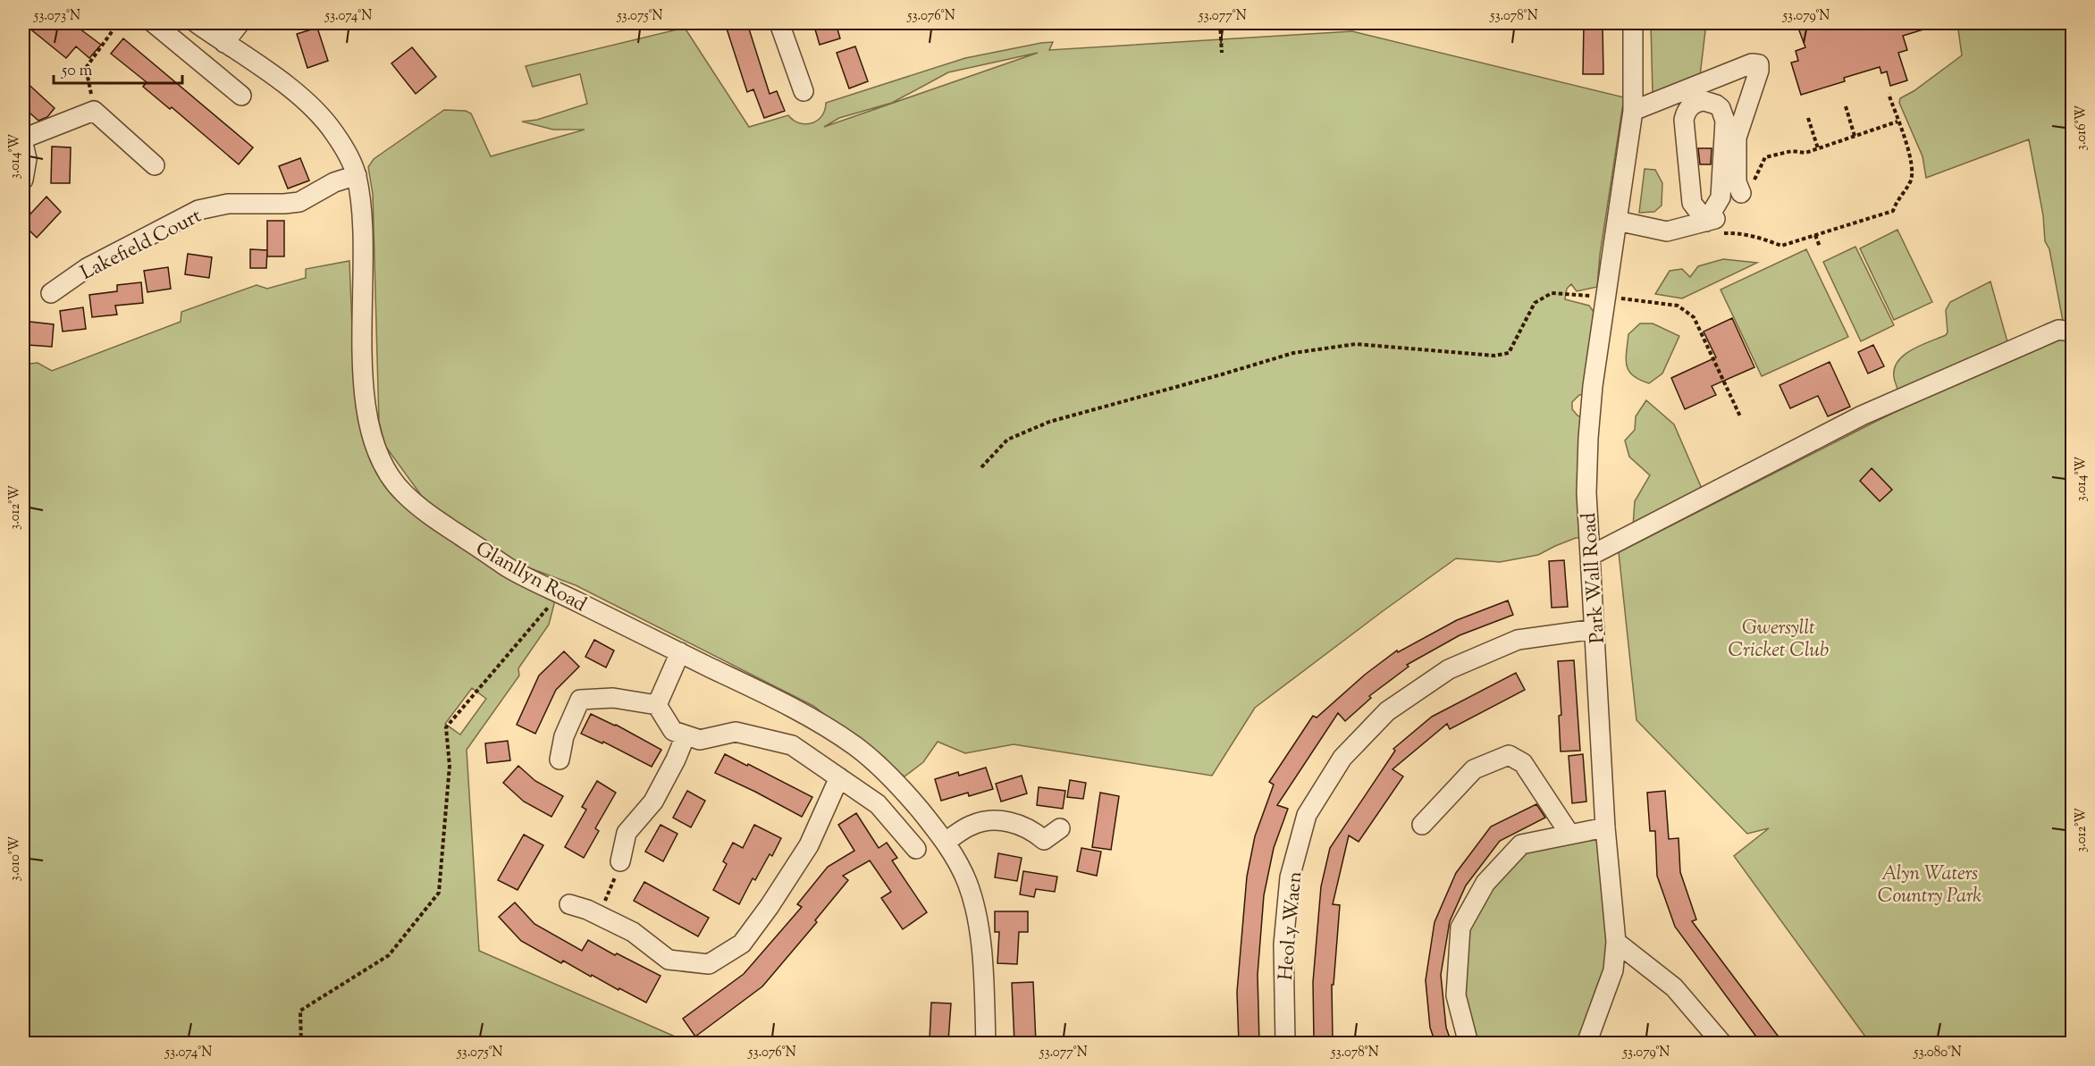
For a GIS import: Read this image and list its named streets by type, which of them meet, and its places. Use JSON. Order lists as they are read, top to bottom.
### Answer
{
  "streets": {
    "street": [
      "Lakefield Court",
      "Glanllyn Road",
      "Park Wall Road",
      "Heol y Waen"
    ]
  },
  "crossings": [
    ["Lakefield Court", "Glanllyn Road"],
    ["Park Wall Road", "Heol y Waen"]
  ],
  "parks": ["Gwersyllt Cricket Club", "Alyn Waters Country Park"],
  "scale_bar": "50 m",
  "coordinates": [
    "53.073°N",
    "53.074°N",
    "53.075°N",
    "53.076°N",
    "53.077°N",
    "53.078°N",
    "53.079°N",
    "3.016°W",
    "3.014°W",
    "3.012°W",
    "3.010°W",
    "53.080°N"
  ]
}
